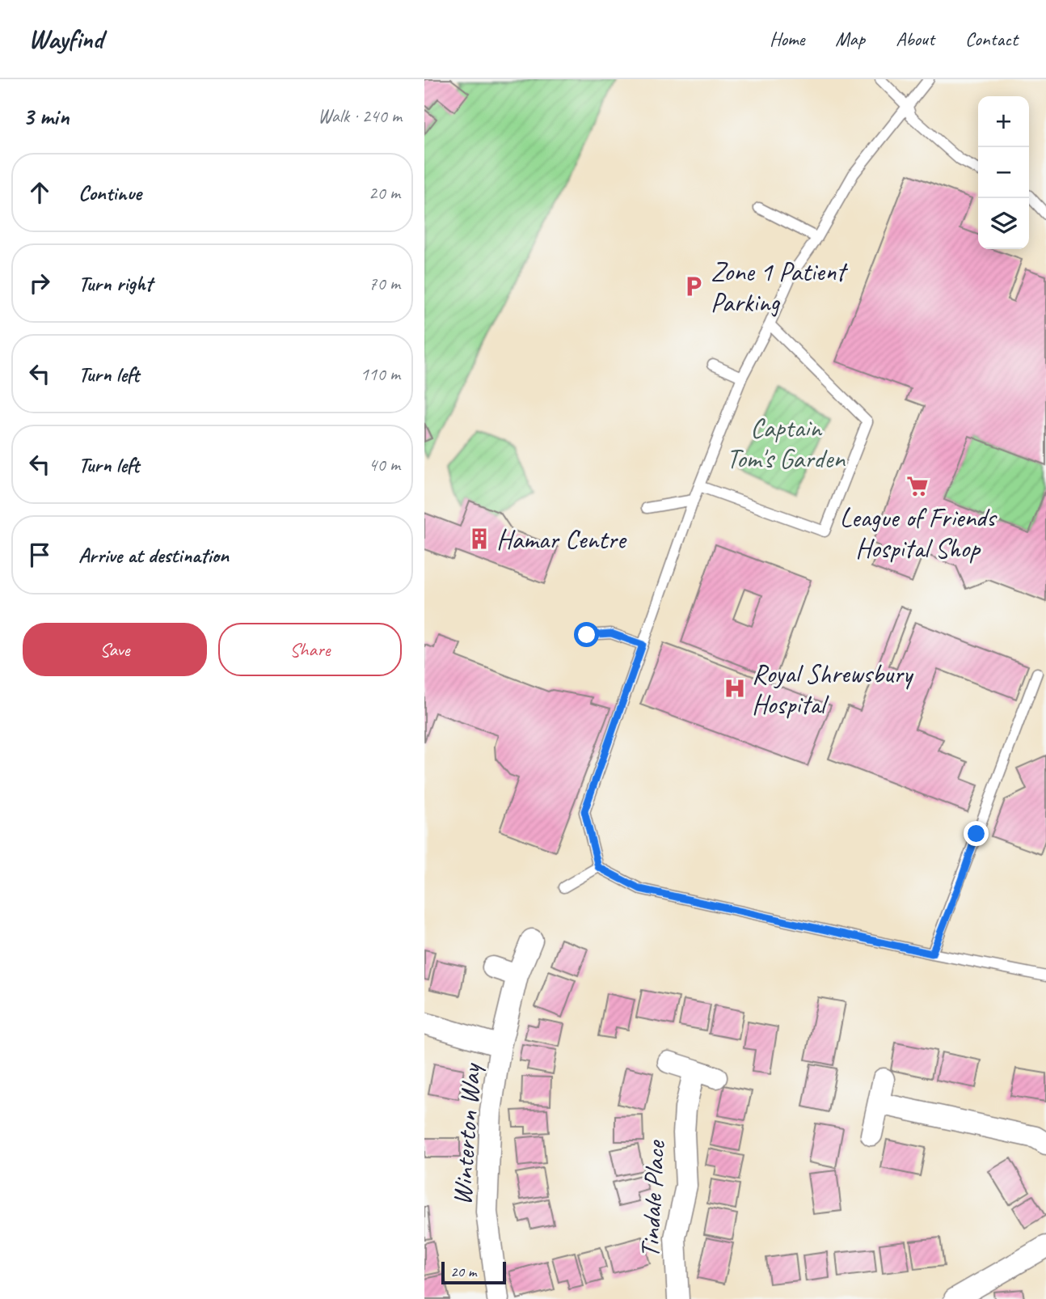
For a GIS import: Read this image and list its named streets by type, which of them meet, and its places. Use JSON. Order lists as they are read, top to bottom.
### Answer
{
  "streets": {
    "street": ["Winterton Way", "Tindale Place"]
  },
  "parks": ["Captain Tom's Garden"],
  "places": {
    "parking": ["Zone 1 Patient Parking"],
    "supermarket": ["League of Friends Hospital Shop"],
    "building": ["Hamar Centre"],
    "hospital": ["Royal Shrewsbury Hospital"]
  },
  "scale_bar": "20 m",
  "page": {
    "header": "Wayfind",
    "nav": [
      "Home",
      "Map",
      "About",
      "Contact"
    ],
    "heading": ["3 min", "Walk · 240 m"],
    "map_buttons": ["+", "−"],
    "list": [
      ["Continue", "20 m"],
      ["Turn right", "70 m"],
      ["Turn left", "110 m"],
      ["Turn left", "40 m"],
      "Arrive at destination"
    ],
    "buttons": ["Save", "Share"],
    "scale": "20 m"
  }
}
